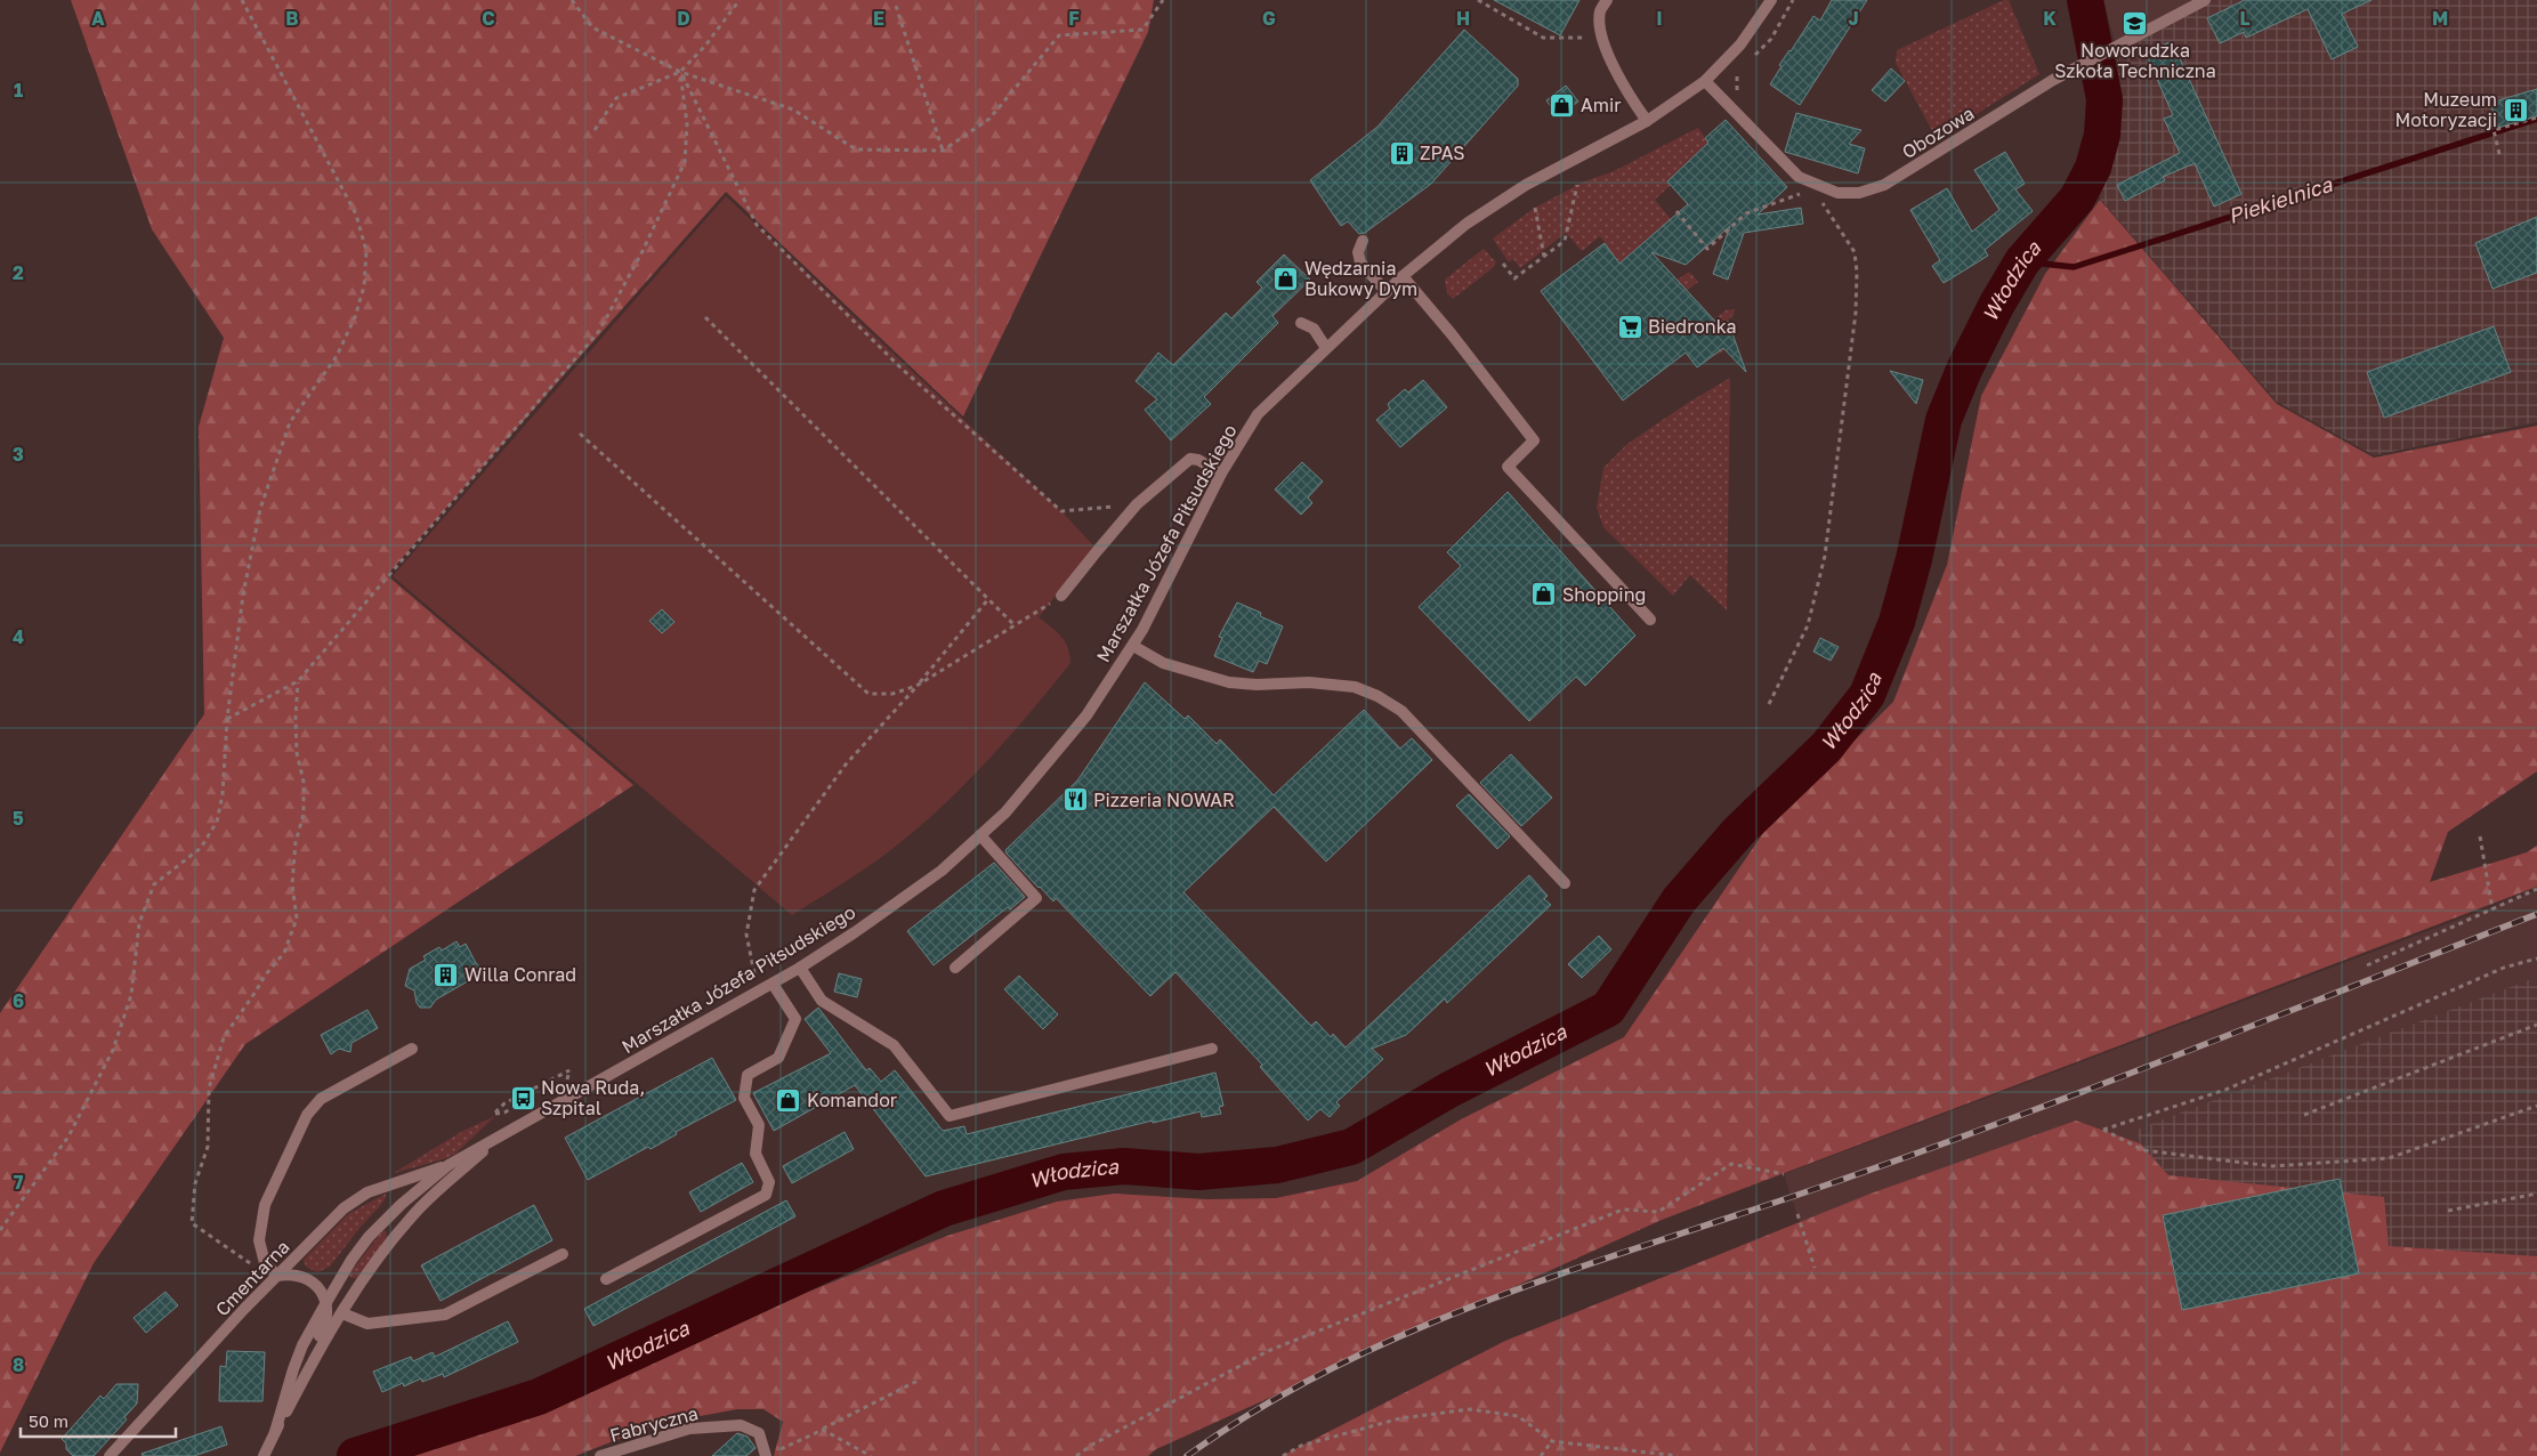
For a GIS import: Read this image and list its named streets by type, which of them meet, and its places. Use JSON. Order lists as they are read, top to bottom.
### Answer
{
  "streets": {
    "street": [
      "Obozowa",
      "Marszałka Józefa Piłsudskiego",
      "Cmentarna",
      "Fabryczna"
    ]
  },
  "crossings": [
    ["Obozowa", "Marszałka Józefa Piłsudskiego"],
    ["Marszałka Józefa Piłsudskiego", "Cmentarna"]
  ],
  "water": ["Piekielnica", "Włodzica"],
  "places": {
    "school or university": ["Noworudzka Szkoła Techniczna"],
    "shop": [
      "Amir",
      "Wędzarnia Bukowy Dym",
      "Shopping",
      "Komandor"
    ],
    "building": ["Muzeum Motoryzacji", "ZPAS", "Willa Conrad"],
    "supermarket": ["Biedronka"],
    "restaurant": ["Pizzeria NOWAR"],
    "bus stop": ["Nowa Ruda, Szpital"]
  },
  "scale_bar": "50 m",
  "grid": {
    "columns": [
      "A",
      "B",
      "C",
      "D",
      "E",
      "F",
      "G",
      "H",
      "I",
      "J",
      "K",
      "L",
      "M"
    ],
    "rows": [
      "1",
      "2",
      "3",
      "4",
      "5",
      "6",
      "7",
      "8"
    ]
  }
}
